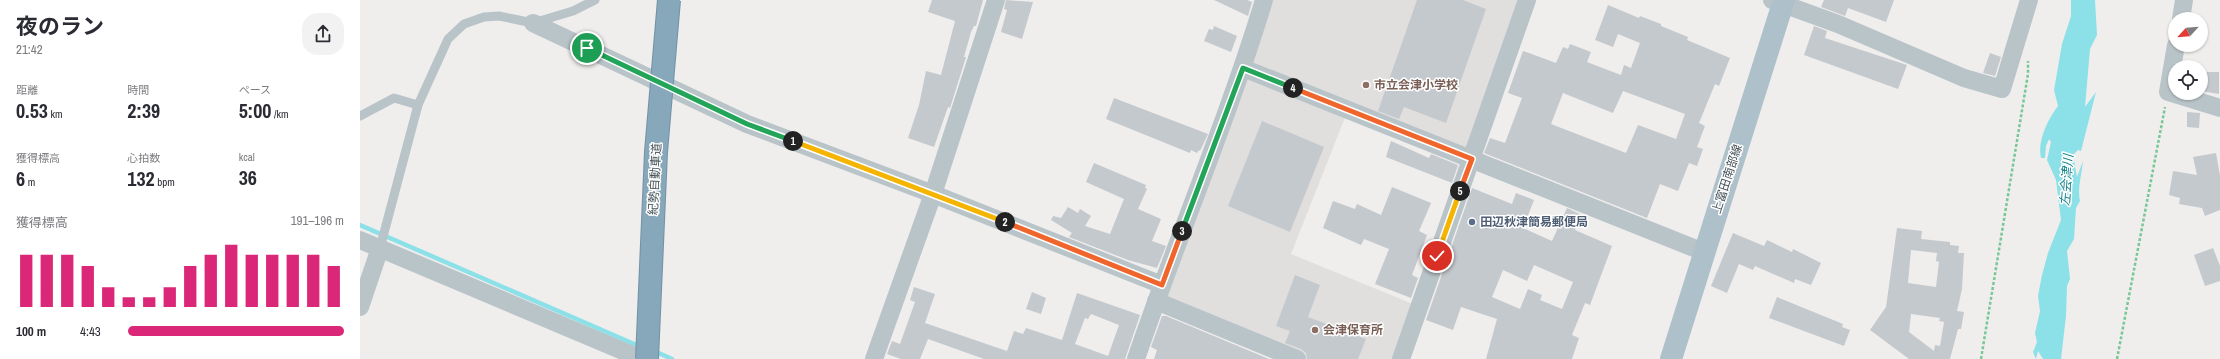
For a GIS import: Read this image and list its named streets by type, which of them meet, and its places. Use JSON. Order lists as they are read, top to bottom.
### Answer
{
  "streets": {
    "highway": ["紀勢自動車道"],
    "main road": ["上富田南部線"]
  },
  "water": ["左会津川"],
  "places": ["市立会津小学校", "田辺秋津簡易郵便局", "会津保育所"],
  "north": "bottom left",
  "page": {
    "heading": ["夜のラン", "21:42"],
    "stats": [
      ["距離", "0.53 km"],
      ["時間", "2:39"],
      ["ペース", "5:00 /km"],
      ["獲得標高", "6 m"],
      ["心拍数", "132 bpm"],
      ["kcal", "36"]
    ],
    "pins": [
      "4",
      "1",
      "5",
      "2",
      "3"
    ],
    "chart": ["獲得標高", "191–196 m"],
    "list": [
      {
        "name": "100 m",
        "note": "4:43"
      }
    ]
  }
}
